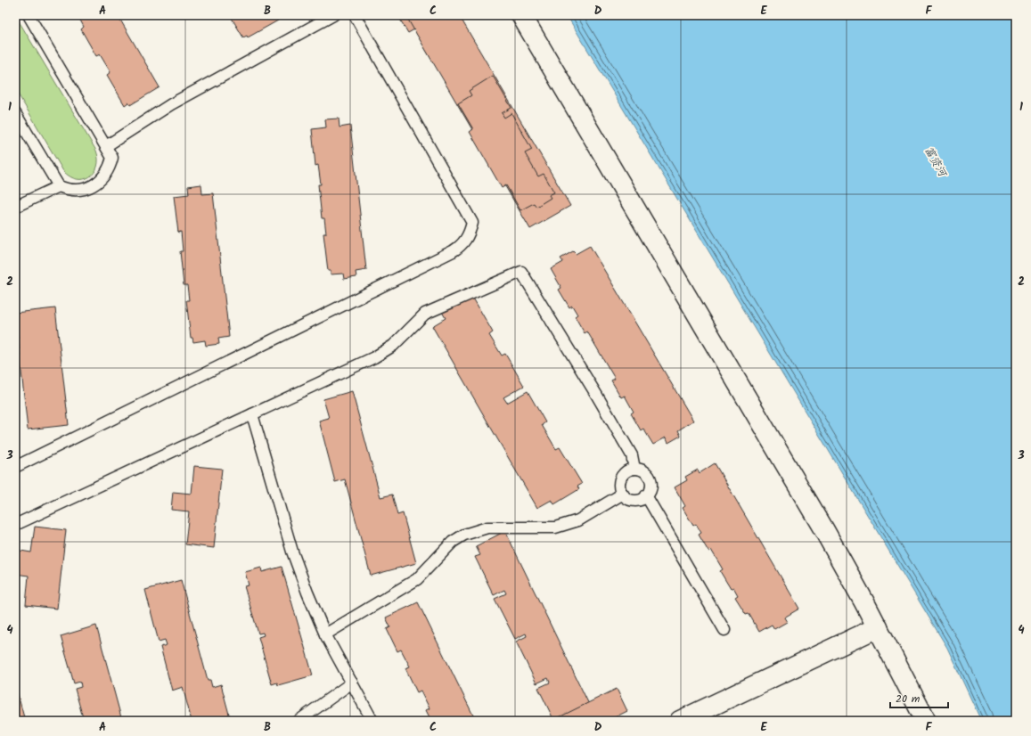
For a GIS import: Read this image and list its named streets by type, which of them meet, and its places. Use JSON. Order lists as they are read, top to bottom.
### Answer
{
  "water": ["富资河"],
  "scale_bar": "20 m",
  "grid": {
    "columns": [
      "A",
      "B",
      "C",
      "D",
      "E",
      "F"
    ],
    "rows": [
      "1",
      "2",
      "3",
      "4"
    ]
  }
}
